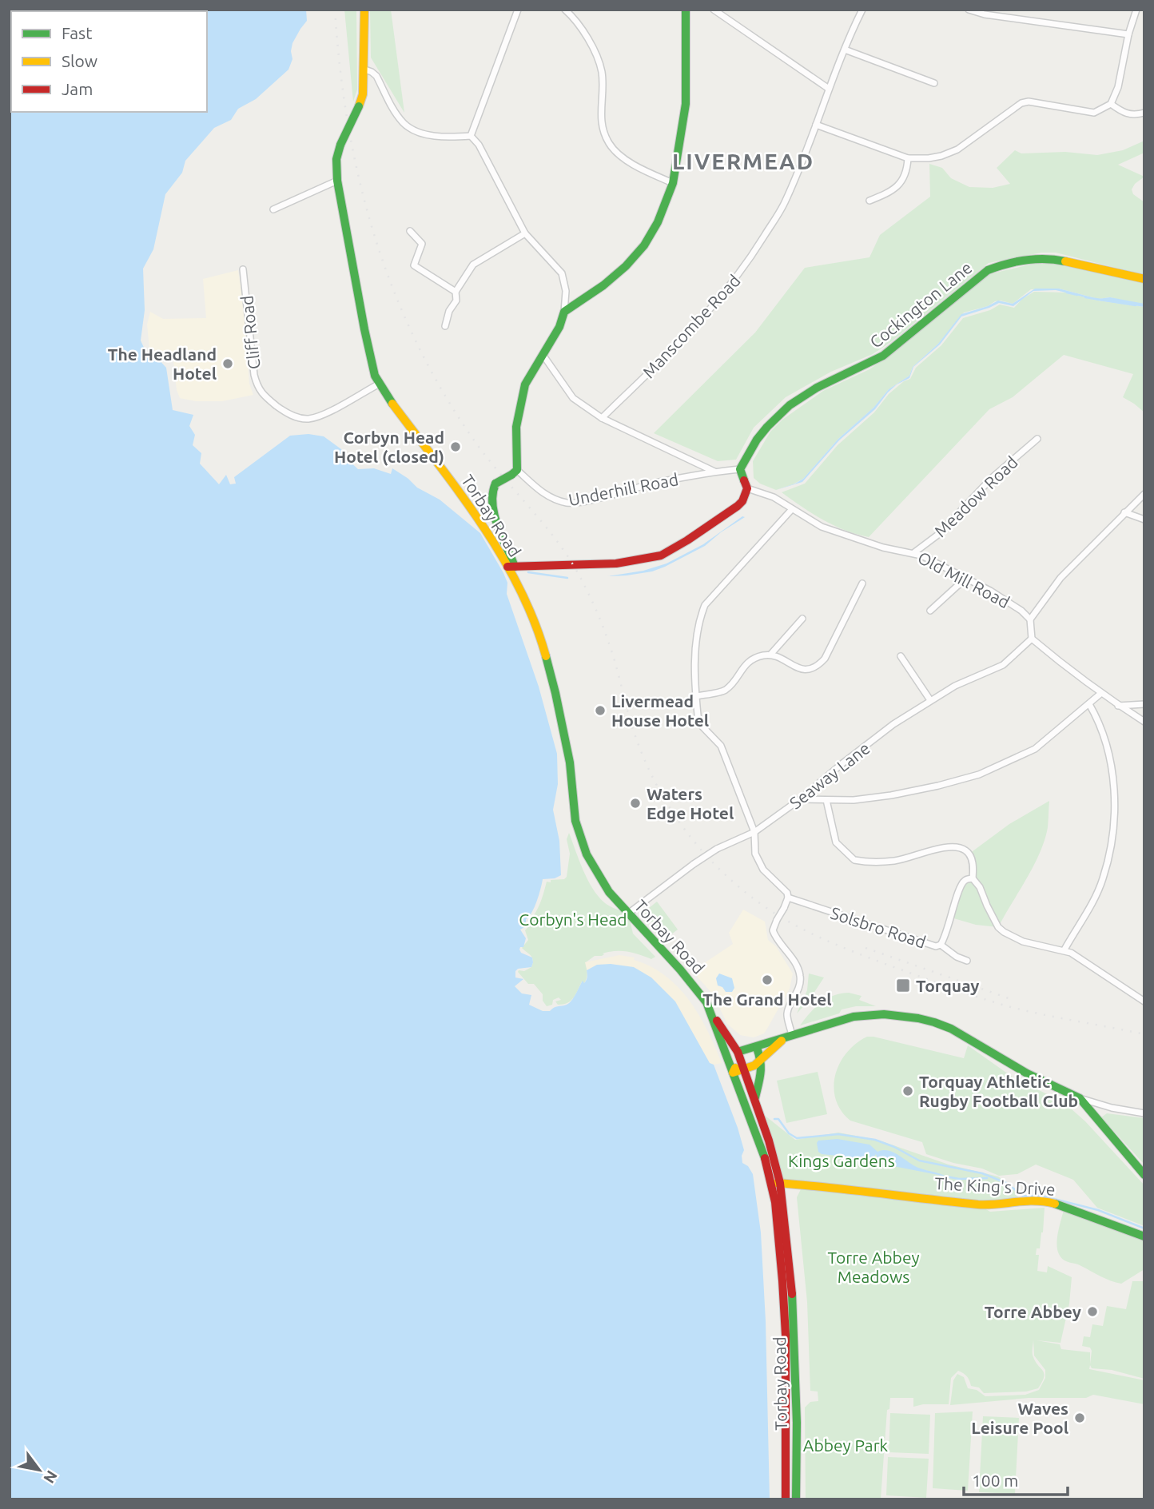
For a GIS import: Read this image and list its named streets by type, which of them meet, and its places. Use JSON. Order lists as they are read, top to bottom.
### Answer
{
  "streets": {
    "main road": ["Cockington Lane", "Torbay Road", "The King's Drive"],
    "street": [
      "Manscombe Road",
      "Cliff Road",
      "Underhill Road",
      "Meadow Road",
      "Old Mill Road",
      "Seaway Lane",
      "Solsbro Road"
    ]
  },
  "crossings": [
    ["Cockington Lane", "Underhill Road"],
    ["Cliff Road", "Torbay Road"],
    ["Meadow Road", "Old Mill Road"],
    ["Torbay Road", "Seaway Lane"],
    ["Torbay Road", "The King's Drive"]
  ],
  "districts": ["LIVERMEAD"],
  "parks": [
    "Corbyn's Head",
    "Kings Gardens",
    "Torre Abbey Meadows",
    "Abbey Park"
  ],
  "places": {
    "other": [
      "The Headland Hotel",
      "Corbyn Head Hotel (closed)",
      "Livermead House Hotel",
      "Waters Edge Hotel",
      "The Grand Hotel",
      "Torquay Athletic Rugby Football Club",
      "Torre Abbey",
      "Waves Leisure Pool"
    ],
    "transit": ["Torquay"]
  },
  "legend": ["Fast", "Slow", "Jam"],
  "scale_bar": "100 m",
  "north": "bottom right"
}
